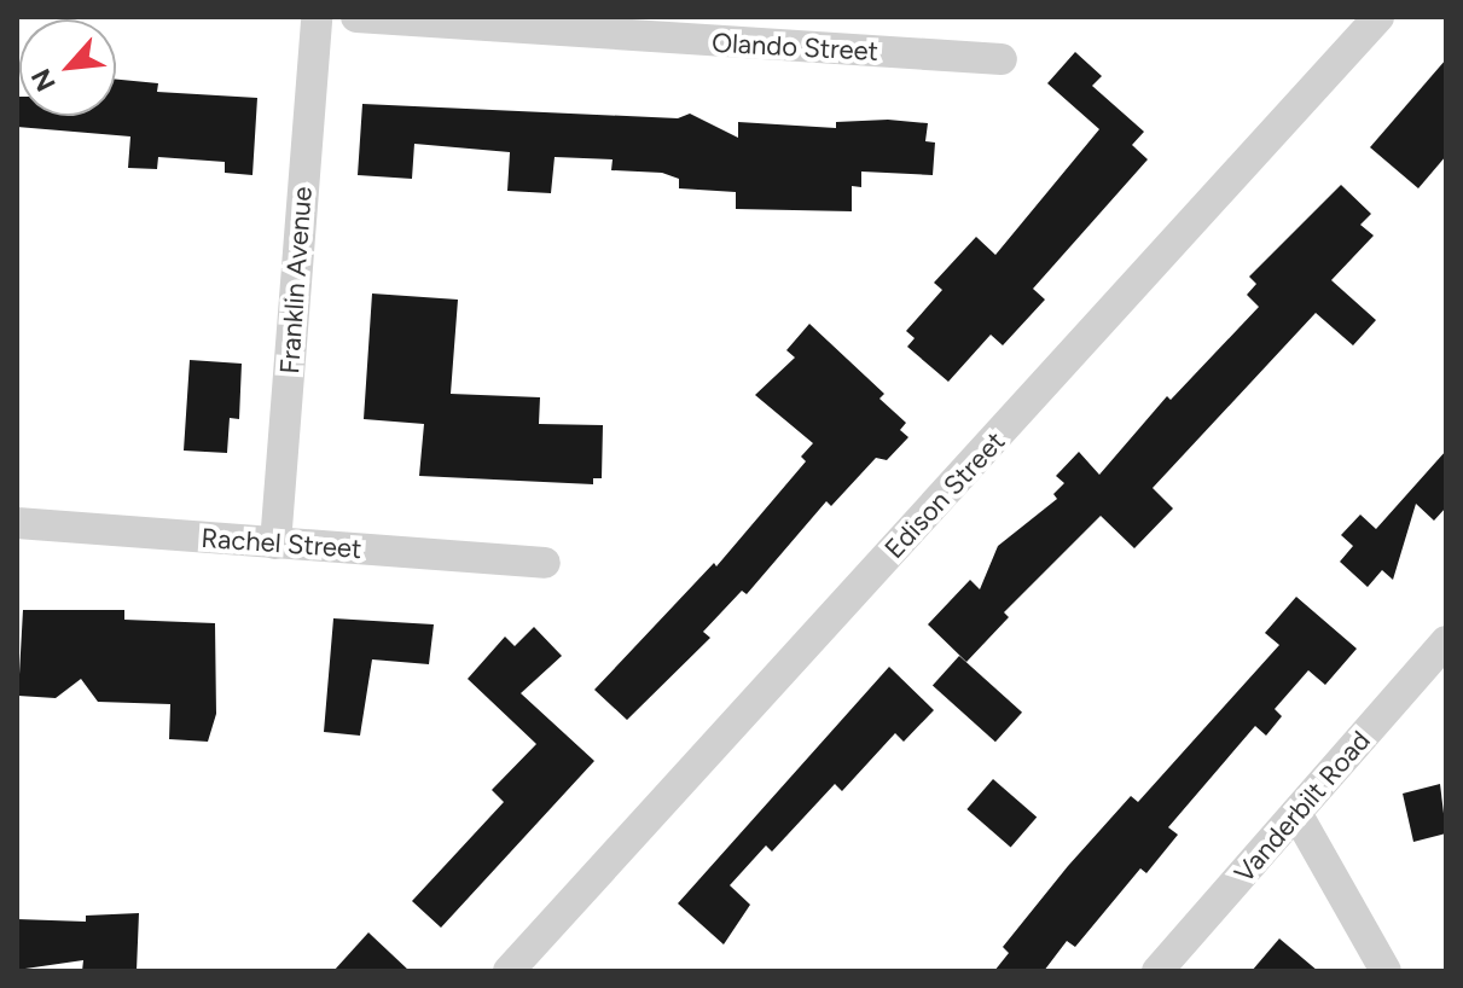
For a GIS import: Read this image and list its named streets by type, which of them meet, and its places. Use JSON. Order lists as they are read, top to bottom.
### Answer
{
  "streets": {
    "street": [
      "Olando Street",
      "Franklin Avenue",
      "Edison Street",
      "Rachel Street",
      "Vanderbilt Road"
    ]
  },
  "crossings": [
    ["Franklin Avenue", "Rachel Street"]
  ],
  "north": "bottom left"
}
